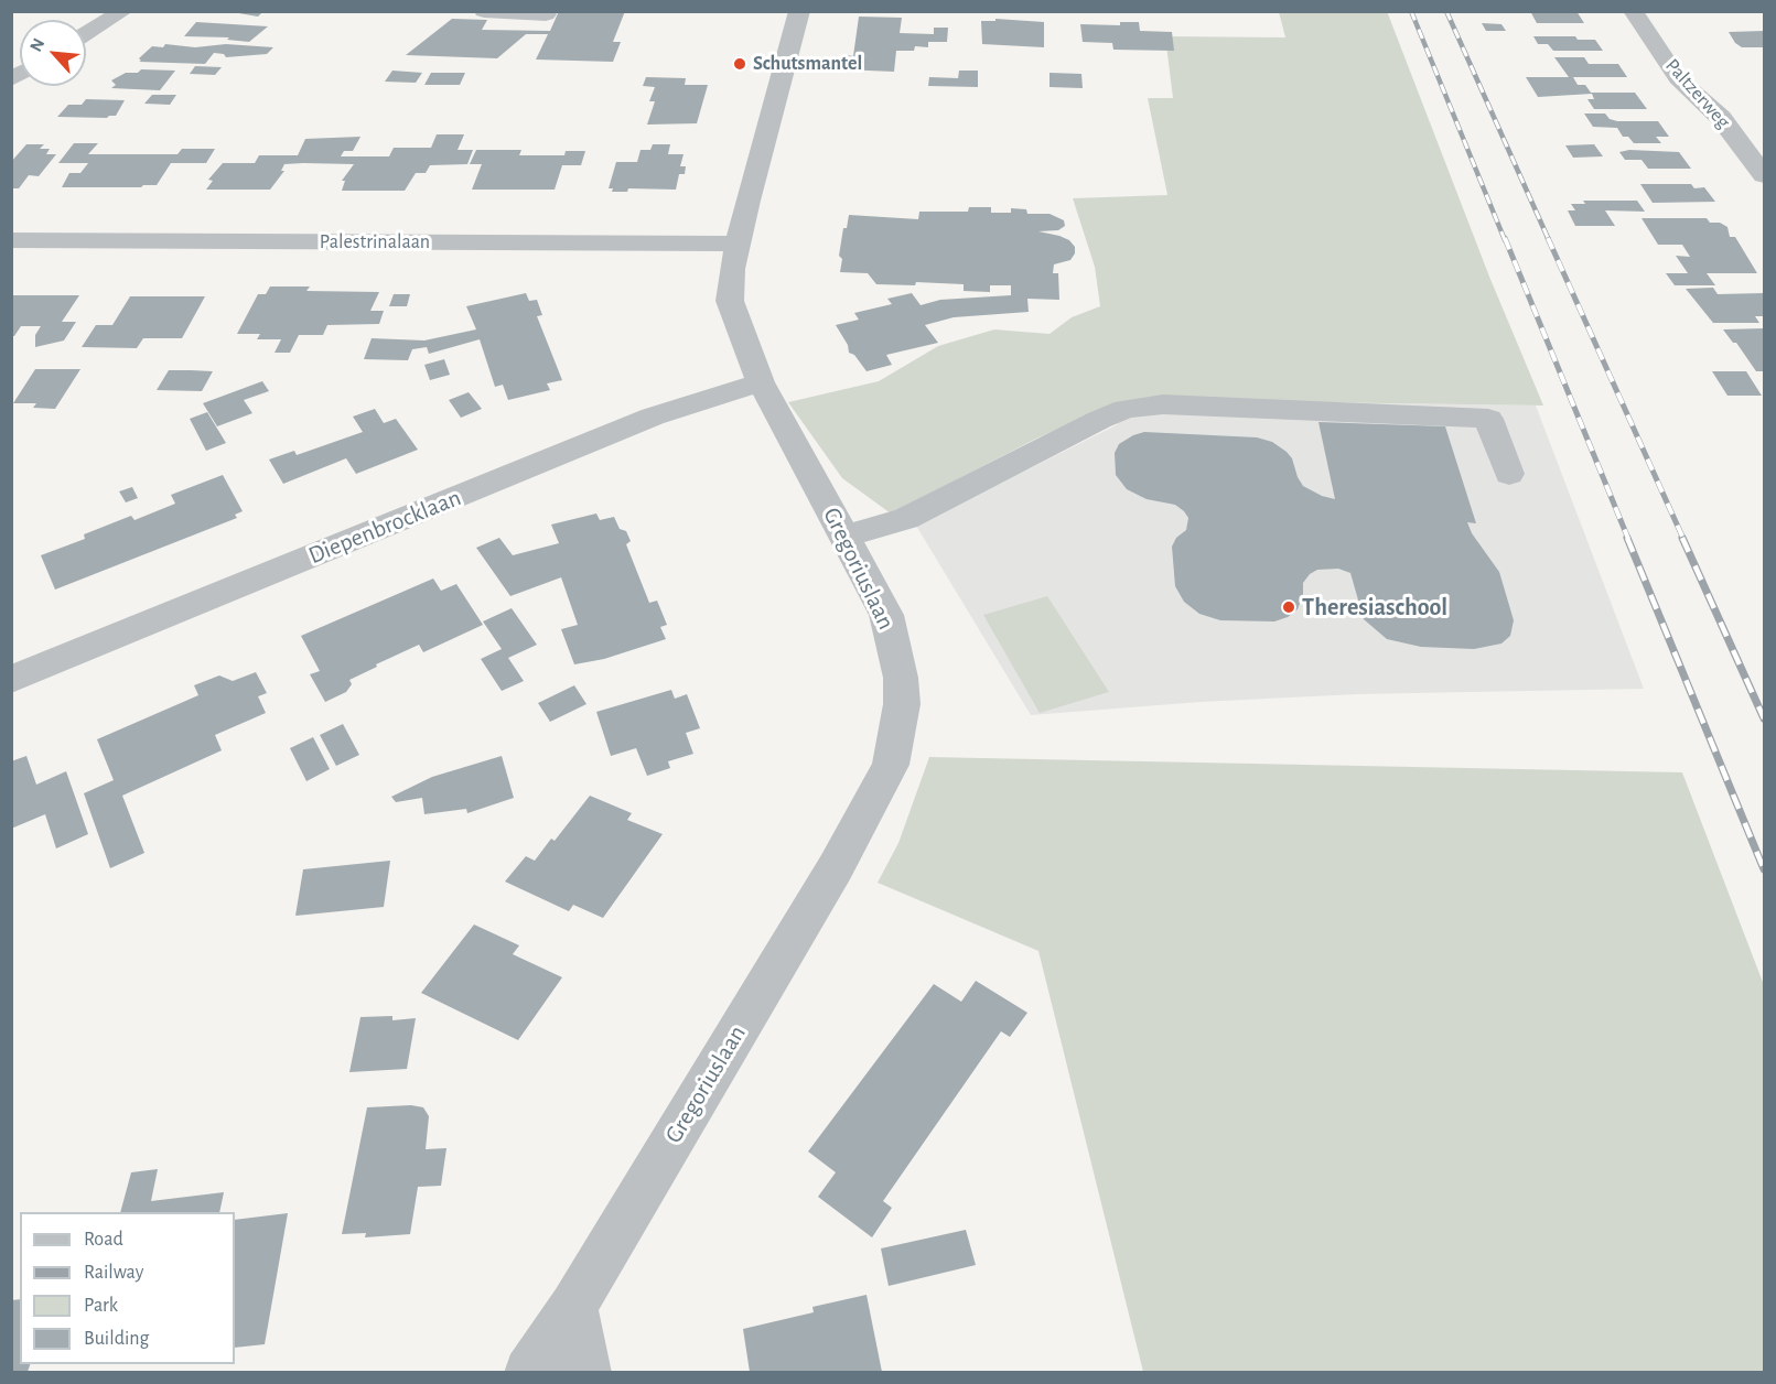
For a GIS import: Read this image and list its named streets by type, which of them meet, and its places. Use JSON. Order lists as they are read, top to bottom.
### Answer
{
  "streets": {
    "street": [
      "Paltzerweg",
      "Palestrinalaan",
      "Diepenbrocklaan",
      "Gregoriuslaan"
    ]
  },
  "crossings": [
    ["Palestrinalaan", "Gregoriuslaan"],
    ["Diepenbrocklaan", "Gregoriuslaan"]
  ],
  "places": ["Schutsmantel", "Theresiaschool"],
  "legend": [
    "Road",
    "Railway",
    "Park",
    "Building"
  ],
  "north": "top left"
}
